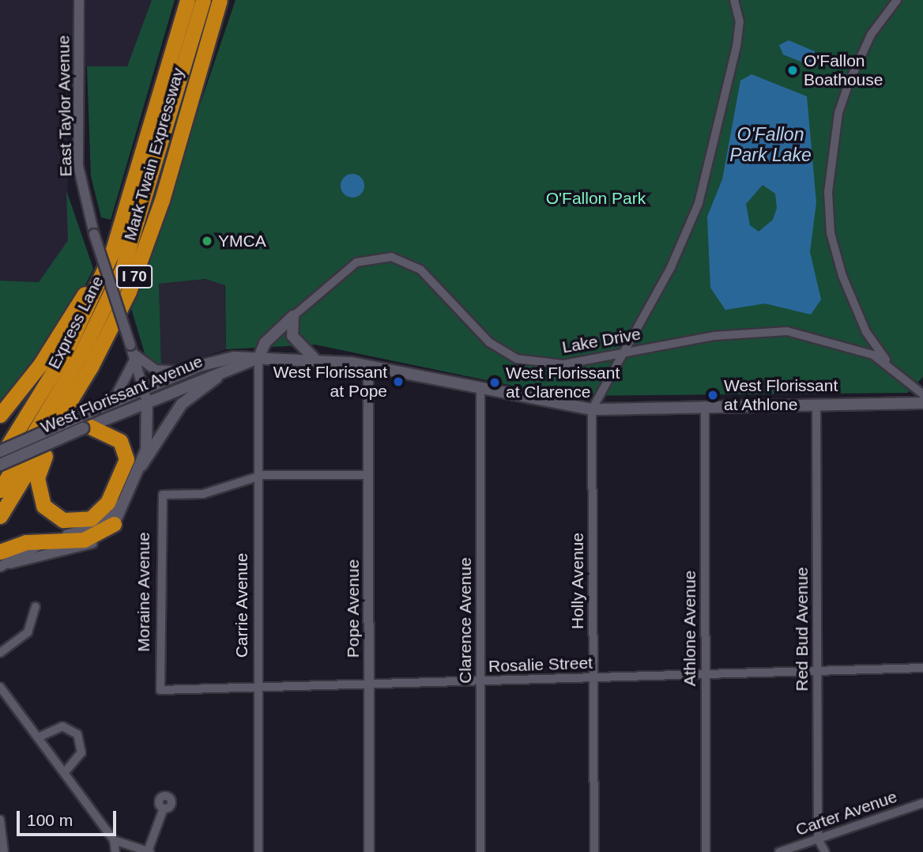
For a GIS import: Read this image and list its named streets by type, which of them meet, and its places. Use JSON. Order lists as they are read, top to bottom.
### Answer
{
  "streets": {
    "highway": ["Mark Twain Expressway", "I 70", "Express Lane"],
    "main road": ["West Florissant Avenue"],
    "street": [
      "East Taylor Avenue",
      "Lake Drive",
      "Holly Avenue",
      "Moraine Avenue",
      "Carrie Avenue",
      "Pope Avenue",
      "Clarence Avenue",
      "Athlone Avenue",
      "Red Bud Avenue",
      "Rosalie Street",
      "Carter Avenue"
    ]
  },
  "crossings": [
    ["East Taylor Avenue", "West Florissant Avenue"],
    ["West Florissant Avenue", "Holly Avenue"],
    ["West Florissant Avenue", "Carrie Avenue"],
    ["West Florissant Avenue", "Pope Avenue"],
    ["West Florissant Avenue", "Clarence Avenue"],
    ["West Florissant Avenue", "Athlone Avenue"],
    ["West Florissant Avenue", "Red Bud Avenue"],
    ["Holly Avenue", "Rosalie Street"],
    ["Moraine Avenue", "Carrie Avenue"],
    ["Moraine Avenue", "Rosalie Street"],
    ["Carrie Avenue", "Rosalie Street"],
    ["Pope Avenue", "Rosalie Street"],
    ["Clarence Avenue", "Rosalie Street"],
    ["Athlone Avenue", "Rosalie Street"],
    ["Red Bud Avenue", "Rosalie Street"],
    ["Red Bud Avenue", "Carter Avenue"]
  ],
  "water": ["O'Fallon Park Lake"],
  "parks": ["O'Fallon Park"],
  "places": [
    "O'Fallon Boathouse",
    "YMCA",
    "West Florissant at Pope",
    "West Florissant at Clarence",
    "West Florissant at Athlone"
  ],
  "scale_bar": "100 m"
}
